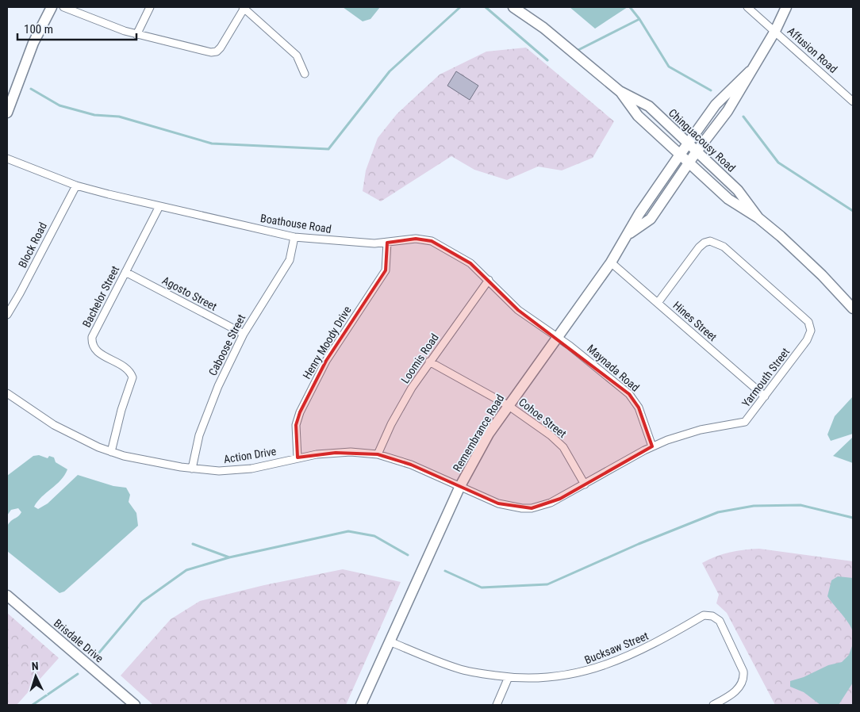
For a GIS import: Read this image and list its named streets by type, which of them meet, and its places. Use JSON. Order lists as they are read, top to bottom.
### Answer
{
  "streets": {
    "street": [
      "Affusion Road",
      "Chinguacousy Road",
      "Boathouse Road",
      "Block Road",
      "Agosto Street",
      "Bachelor Street",
      "Hines Street",
      "Henry Moody Drive",
      "Caboose Street",
      "Loomis Road",
      "Maynada Road",
      "Yarmouth Street",
      "Cohoe Street",
      "Remembrance Road",
      "Action Drive",
      "Brisdale Drive",
      "Bucksaw Street"
    ]
  },
  "crossings": [
    ["Affusion Road", "Remembrance Road"],
    ["Chinguacousy Road", "Remembrance Road"],
    ["Boathouse Road", "Block Road"],
    ["Boathouse Road", "Bachelor Street"],
    ["Boathouse Road", "Henry Moody Drive"],
    ["Boathouse Road", "Caboose Street"],
    ["Boathouse Road", "Loomis Road"],
    ["Boathouse Road", "Maynada Road"],
    ["Boathouse Road", "Remembrance Road"],
    ["Agosto Street", "Bachelor Street"],
    ["Agosto Street", "Caboose Street"],
    ["Bachelor Street", "Action Drive"],
    ["Hines Street", "Yarmouth Street"],
    ["Hines Street", "Remembrance Road"],
    ["Henry Moody Drive", "Action Drive"],
    ["Caboose Street", "Action Drive"],
    ["Loomis Road", "Cohoe Street"],
    ["Loomis Road", "Action Drive"],
    ["Maynada Road", "Yarmouth Street"],
    ["Maynada Road", "Remembrance Road"],
    ["Yarmouth Street", "Cohoe Street"],
    ["Yarmouth Street", "Remembrance Road"],
    ["Yarmouth Street", "Action Drive"],
    ["Cohoe Street", "Remembrance Road"],
    ["Remembrance Road", "Action Drive"],
    ["Remembrance Road", "Bucksaw Street"]
  ],
  "scale_bar": "100 m",
  "north": "top"
}
